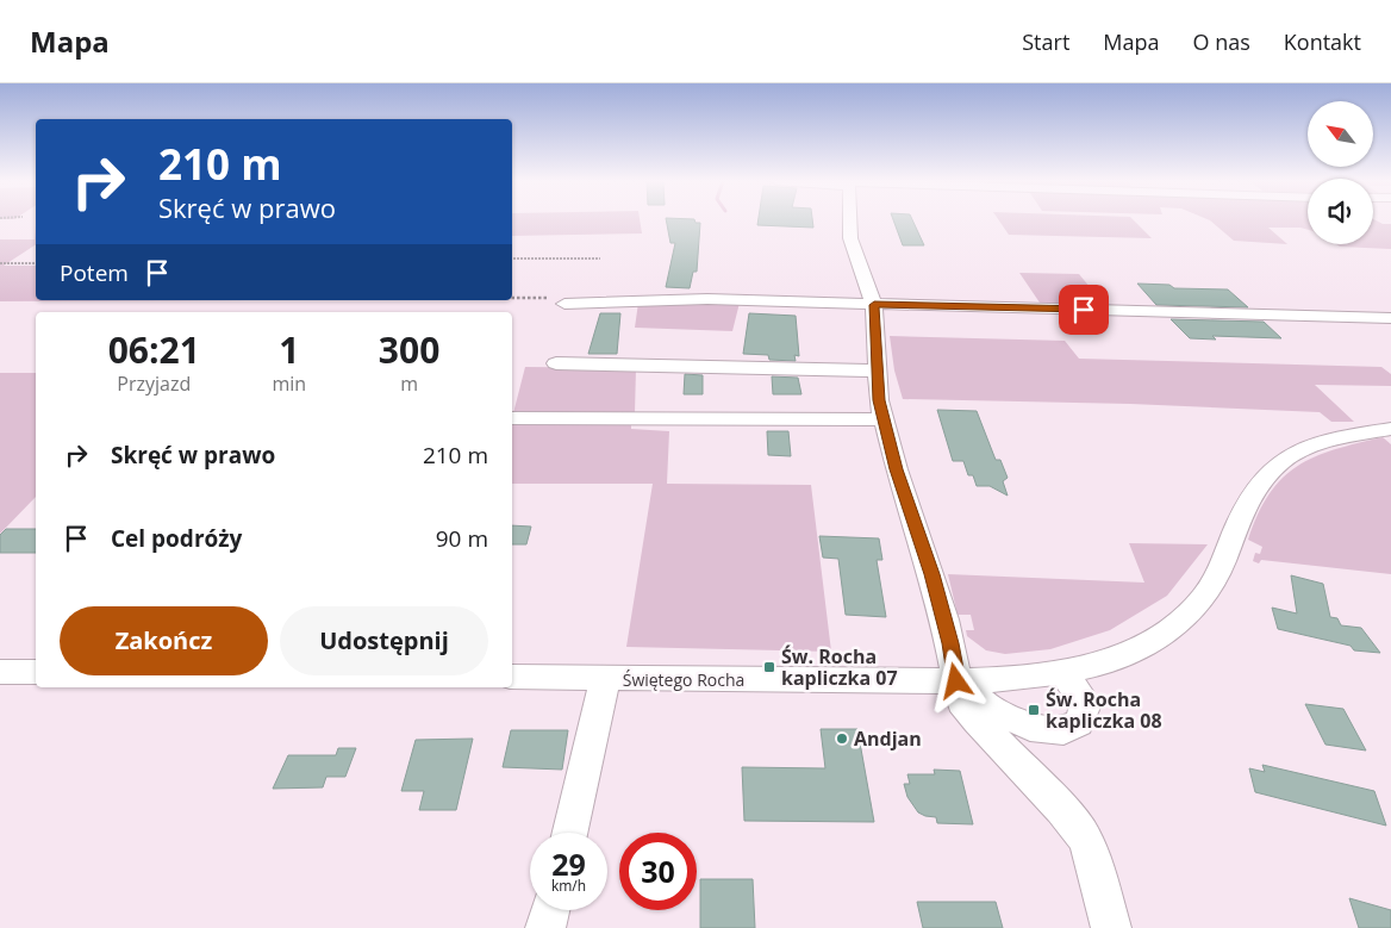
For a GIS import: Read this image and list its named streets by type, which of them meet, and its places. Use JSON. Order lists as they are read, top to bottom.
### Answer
{
  "streets": {
    "street": ["Świętego Rocha"]
  },
  "places": {
    "transit": ["Św. Rocha kapliczka 07", "Św. Rocha kapliczka 08"],
    "other": ["Andjan"]
  },
  "north": "top left",
  "page": {
    "header": "Mapa",
    "nav": [
      "Start",
      "Mapa",
      "O nas",
      "Kontakt"
    ],
    "turn": ["210 m", "Skręć w prawo"],
    "then": "Potem",
    "eta": [
      "06:21",
      "Przyjazd",
      "1",
      "min",
      "300",
      "m"
    ],
    "list": [
      {
        "name": "Skręć w prawo",
        "value": "210 m"
      },
      {
        "name": "Cel podróży",
        "value": "90 m"
      }
    ],
    "buttons": ["Zakończ", "Udostępnij"],
    "speed": "29 km/h",
    "limit": "30"
  }
}
